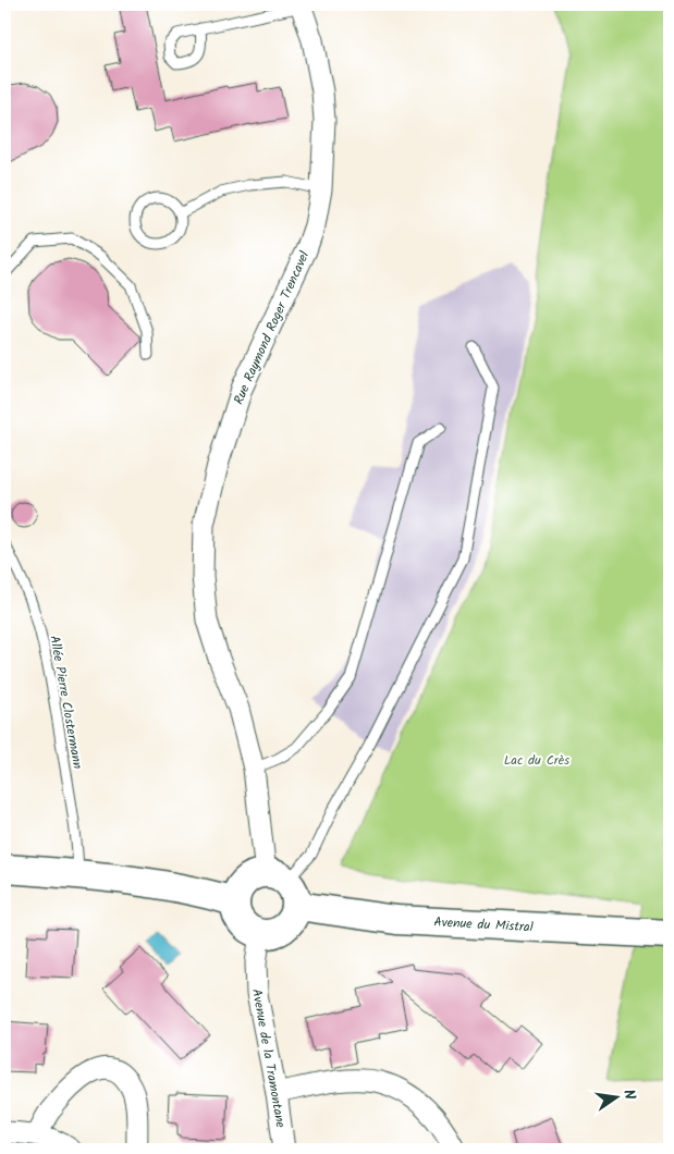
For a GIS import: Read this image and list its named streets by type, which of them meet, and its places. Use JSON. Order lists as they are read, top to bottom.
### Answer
{
  "streets": {
    "street": ["Rue Raymond Roger Trencavel", "Avenue du Mistral", "Avenue de la Tramontane"],
    "lane": ["Allée Pierre Clostermann"]
  },
  "crossings": [
    ["Rue Raymond Roger Trencavel", "Avenue du Mistral"],
    ["Rue Raymond Roger Trencavel", "Avenue de la Tramontane"],
    ["Avenue du Mistral", "Avenue de la Tramontane"]
  ],
  "parks": ["Lac du Crès"],
  "north": "right"
}
